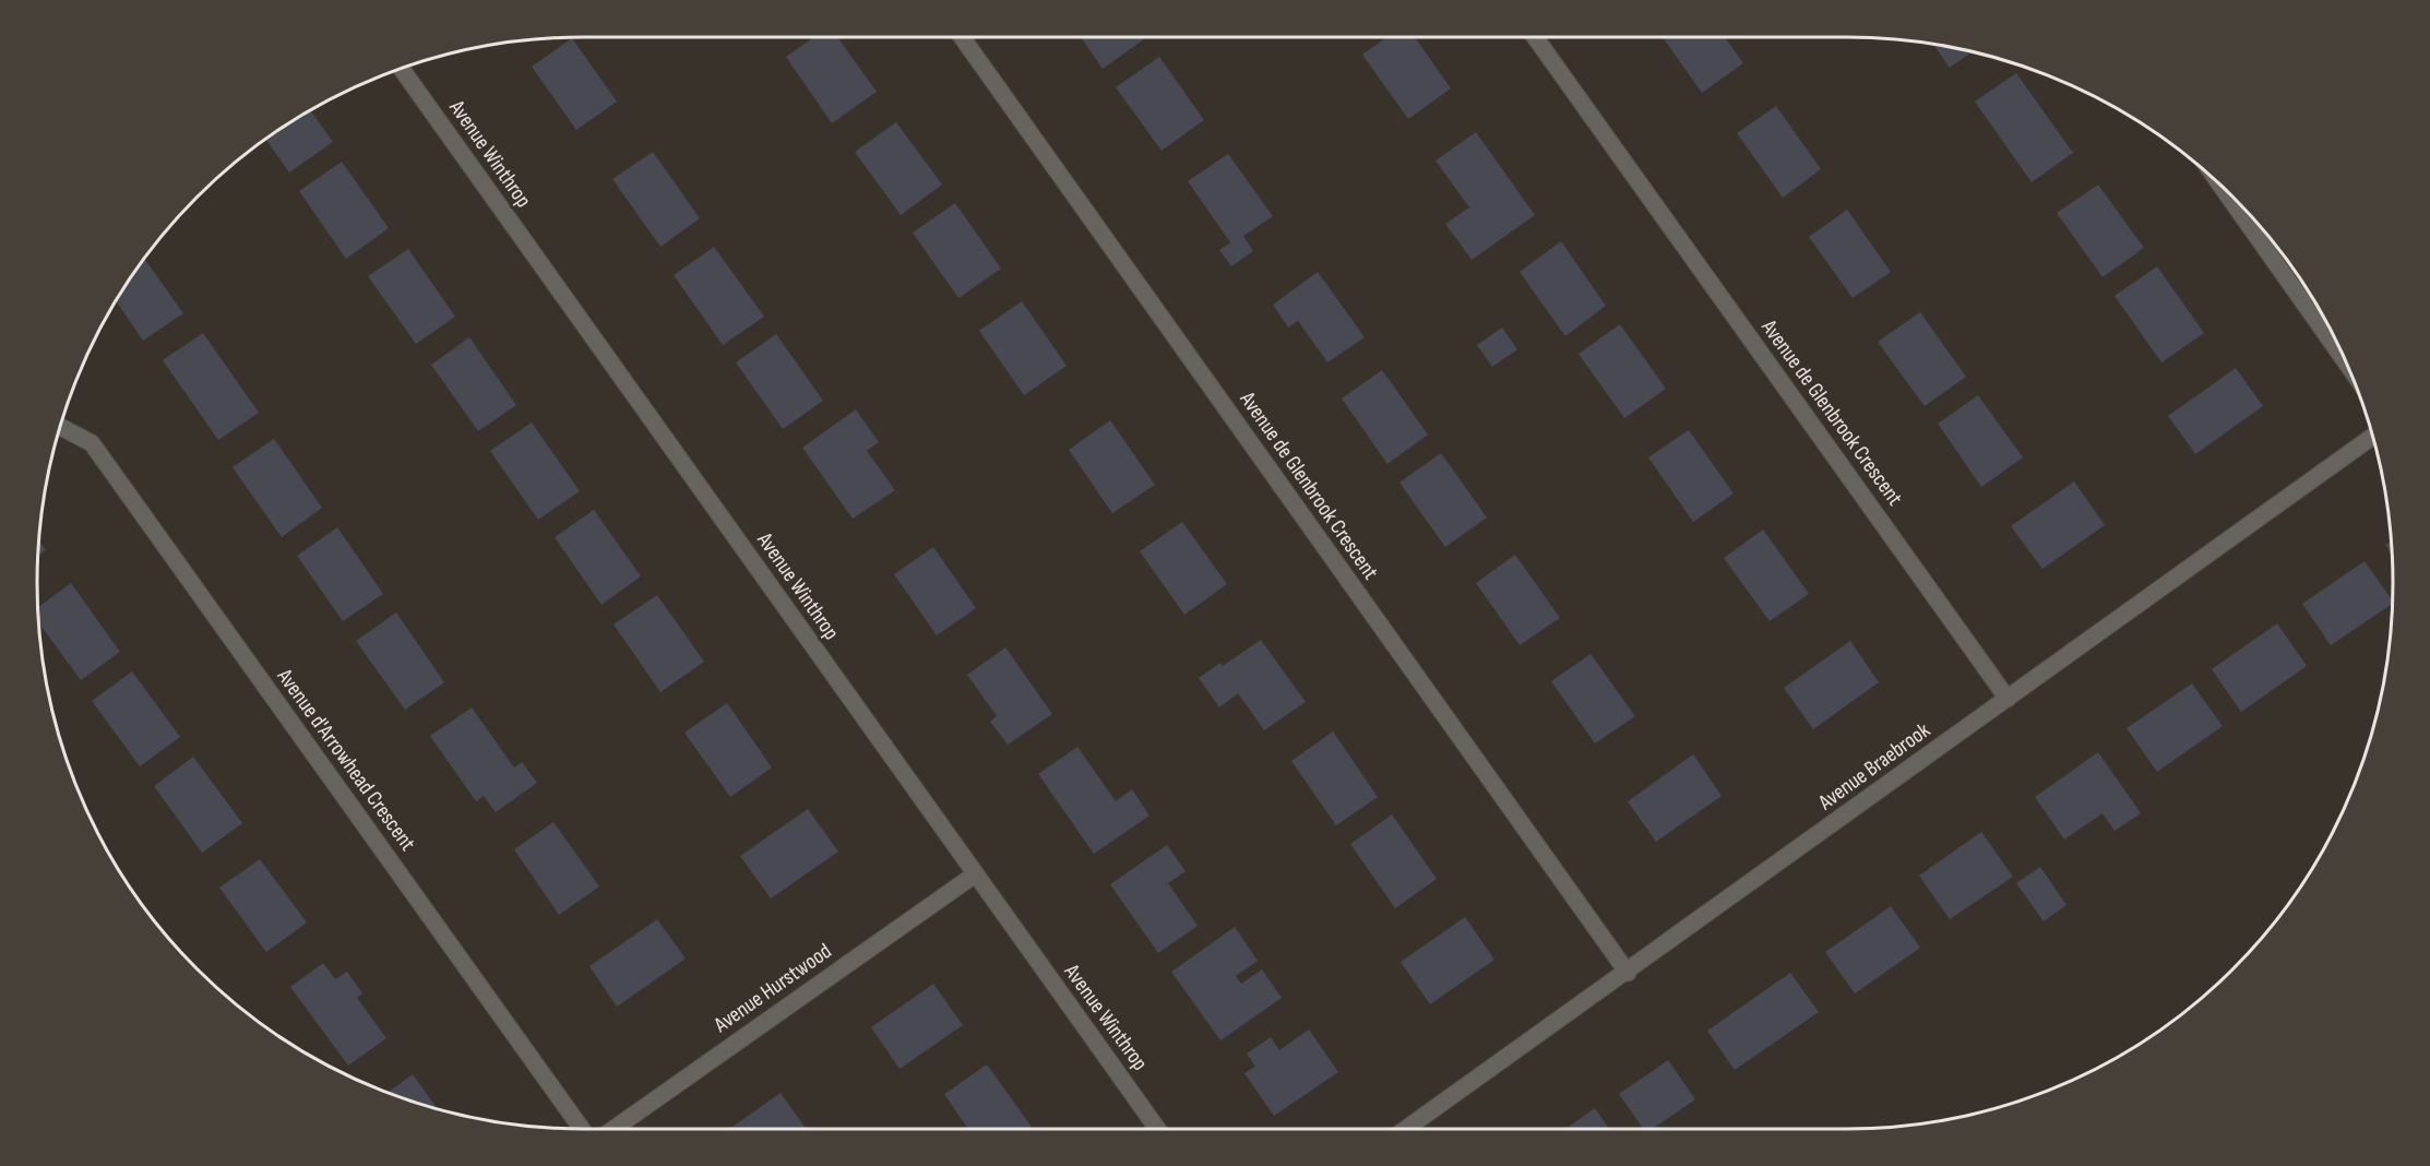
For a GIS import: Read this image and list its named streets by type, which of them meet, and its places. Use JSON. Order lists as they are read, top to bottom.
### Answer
{
  "streets": {
    "street": [
      "Avenue Winthrop",
      "Avenue de Glenbrook Crescent",
      "Avenue d'Arrowhead Crescent",
      "Avenue Braebrook",
      "Avenue Hurstwood"
    ]
  },
  "crossings": [
    ["Avenue Winthrop", "Avenue Hurstwood"],
    ["Avenue de Glenbrook Crescent", "Avenue Braebrook"]
  ]
}
